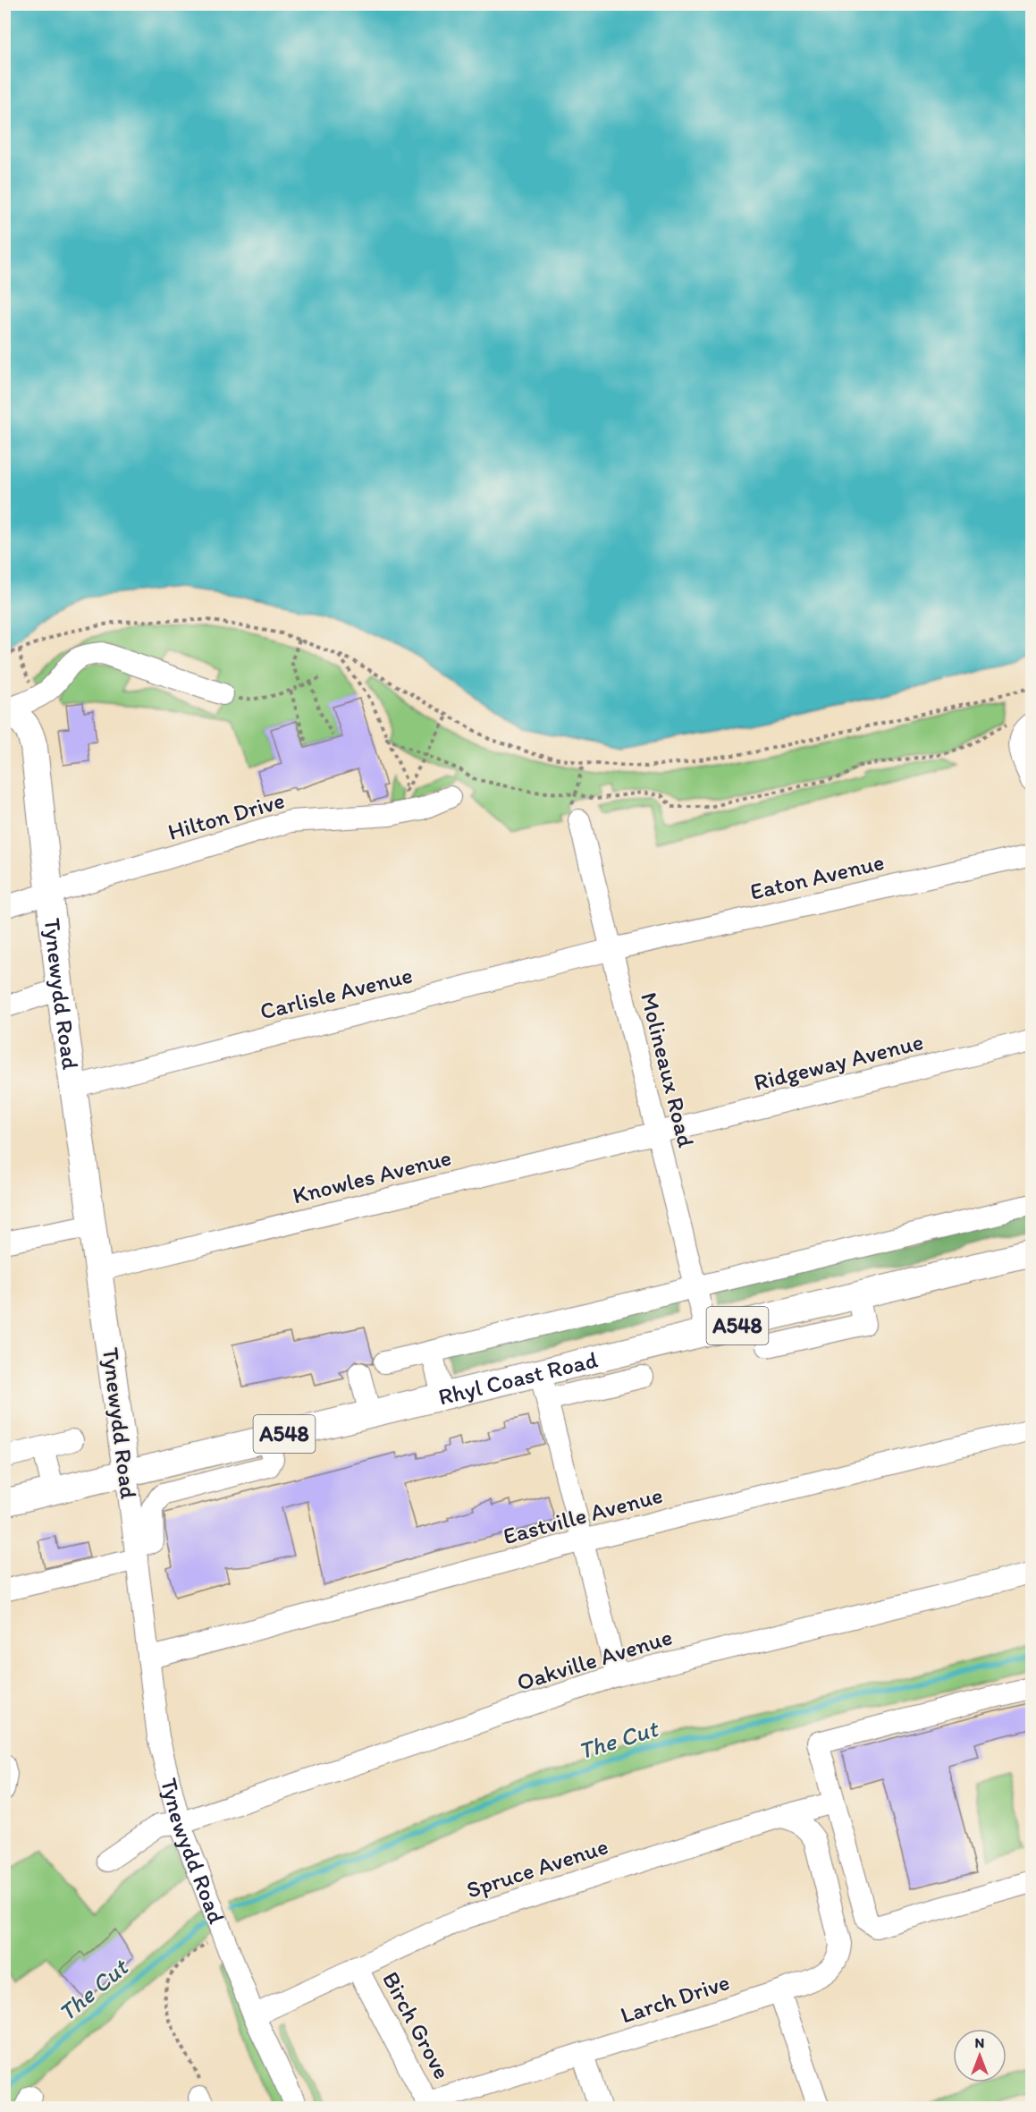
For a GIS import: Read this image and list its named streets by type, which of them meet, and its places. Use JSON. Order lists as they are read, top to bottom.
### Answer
{
  "streets": {
    "main road": ["Tynewydd Road", "A548", "Rhyl Coast Road"],
    "street": [
      "Hilton Drive",
      "Eaton Avenue",
      "Carlisle Avenue",
      "Ridgeway Avenue",
      "Molineaux Road",
      "Knowles Avenue",
      "Eastville Avenue",
      "Oakville Avenue",
      "Spruce Avenue",
      "Larch Drive",
      "Birch Grove"
    ]
  },
  "crossings": [
    ["Hilton Drive", "Tynewydd Road"],
    ["Eaton Avenue", "Carlisle Avenue"],
    ["Eaton Avenue", "Molineaux Road"],
    ["Tynewydd Road", "Carlisle Avenue"],
    ["Tynewydd Road", "Knowles Avenue"],
    ["Tynewydd Road", "Rhyl Coast Road"],
    ["Tynewydd Road", "Eastville Avenue"],
    ["Tynewydd Road", "Oakville Avenue"],
    ["Tynewydd Road", "Spruce Avenue"],
    ["Carlisle Avenue", "Molineaux Road"],
    ["Ridgeway Avenue", "Molineaux Road"],
    ["Ridgeway Avenue", "Knowles Avenue"],
    ["Molineaux Road", "Knowles Avenue"],
    ["Molineaux Road", "Rhyl Coast Road"],
    ["Spruce Avenue", "Larch Drive"],
    ["Spruce Avenue", "Birch Grove"],
    ["Larch Drive", "Birch Grove"]
  ],
  "water": ["The Cut"],
  "north": "top"
}
